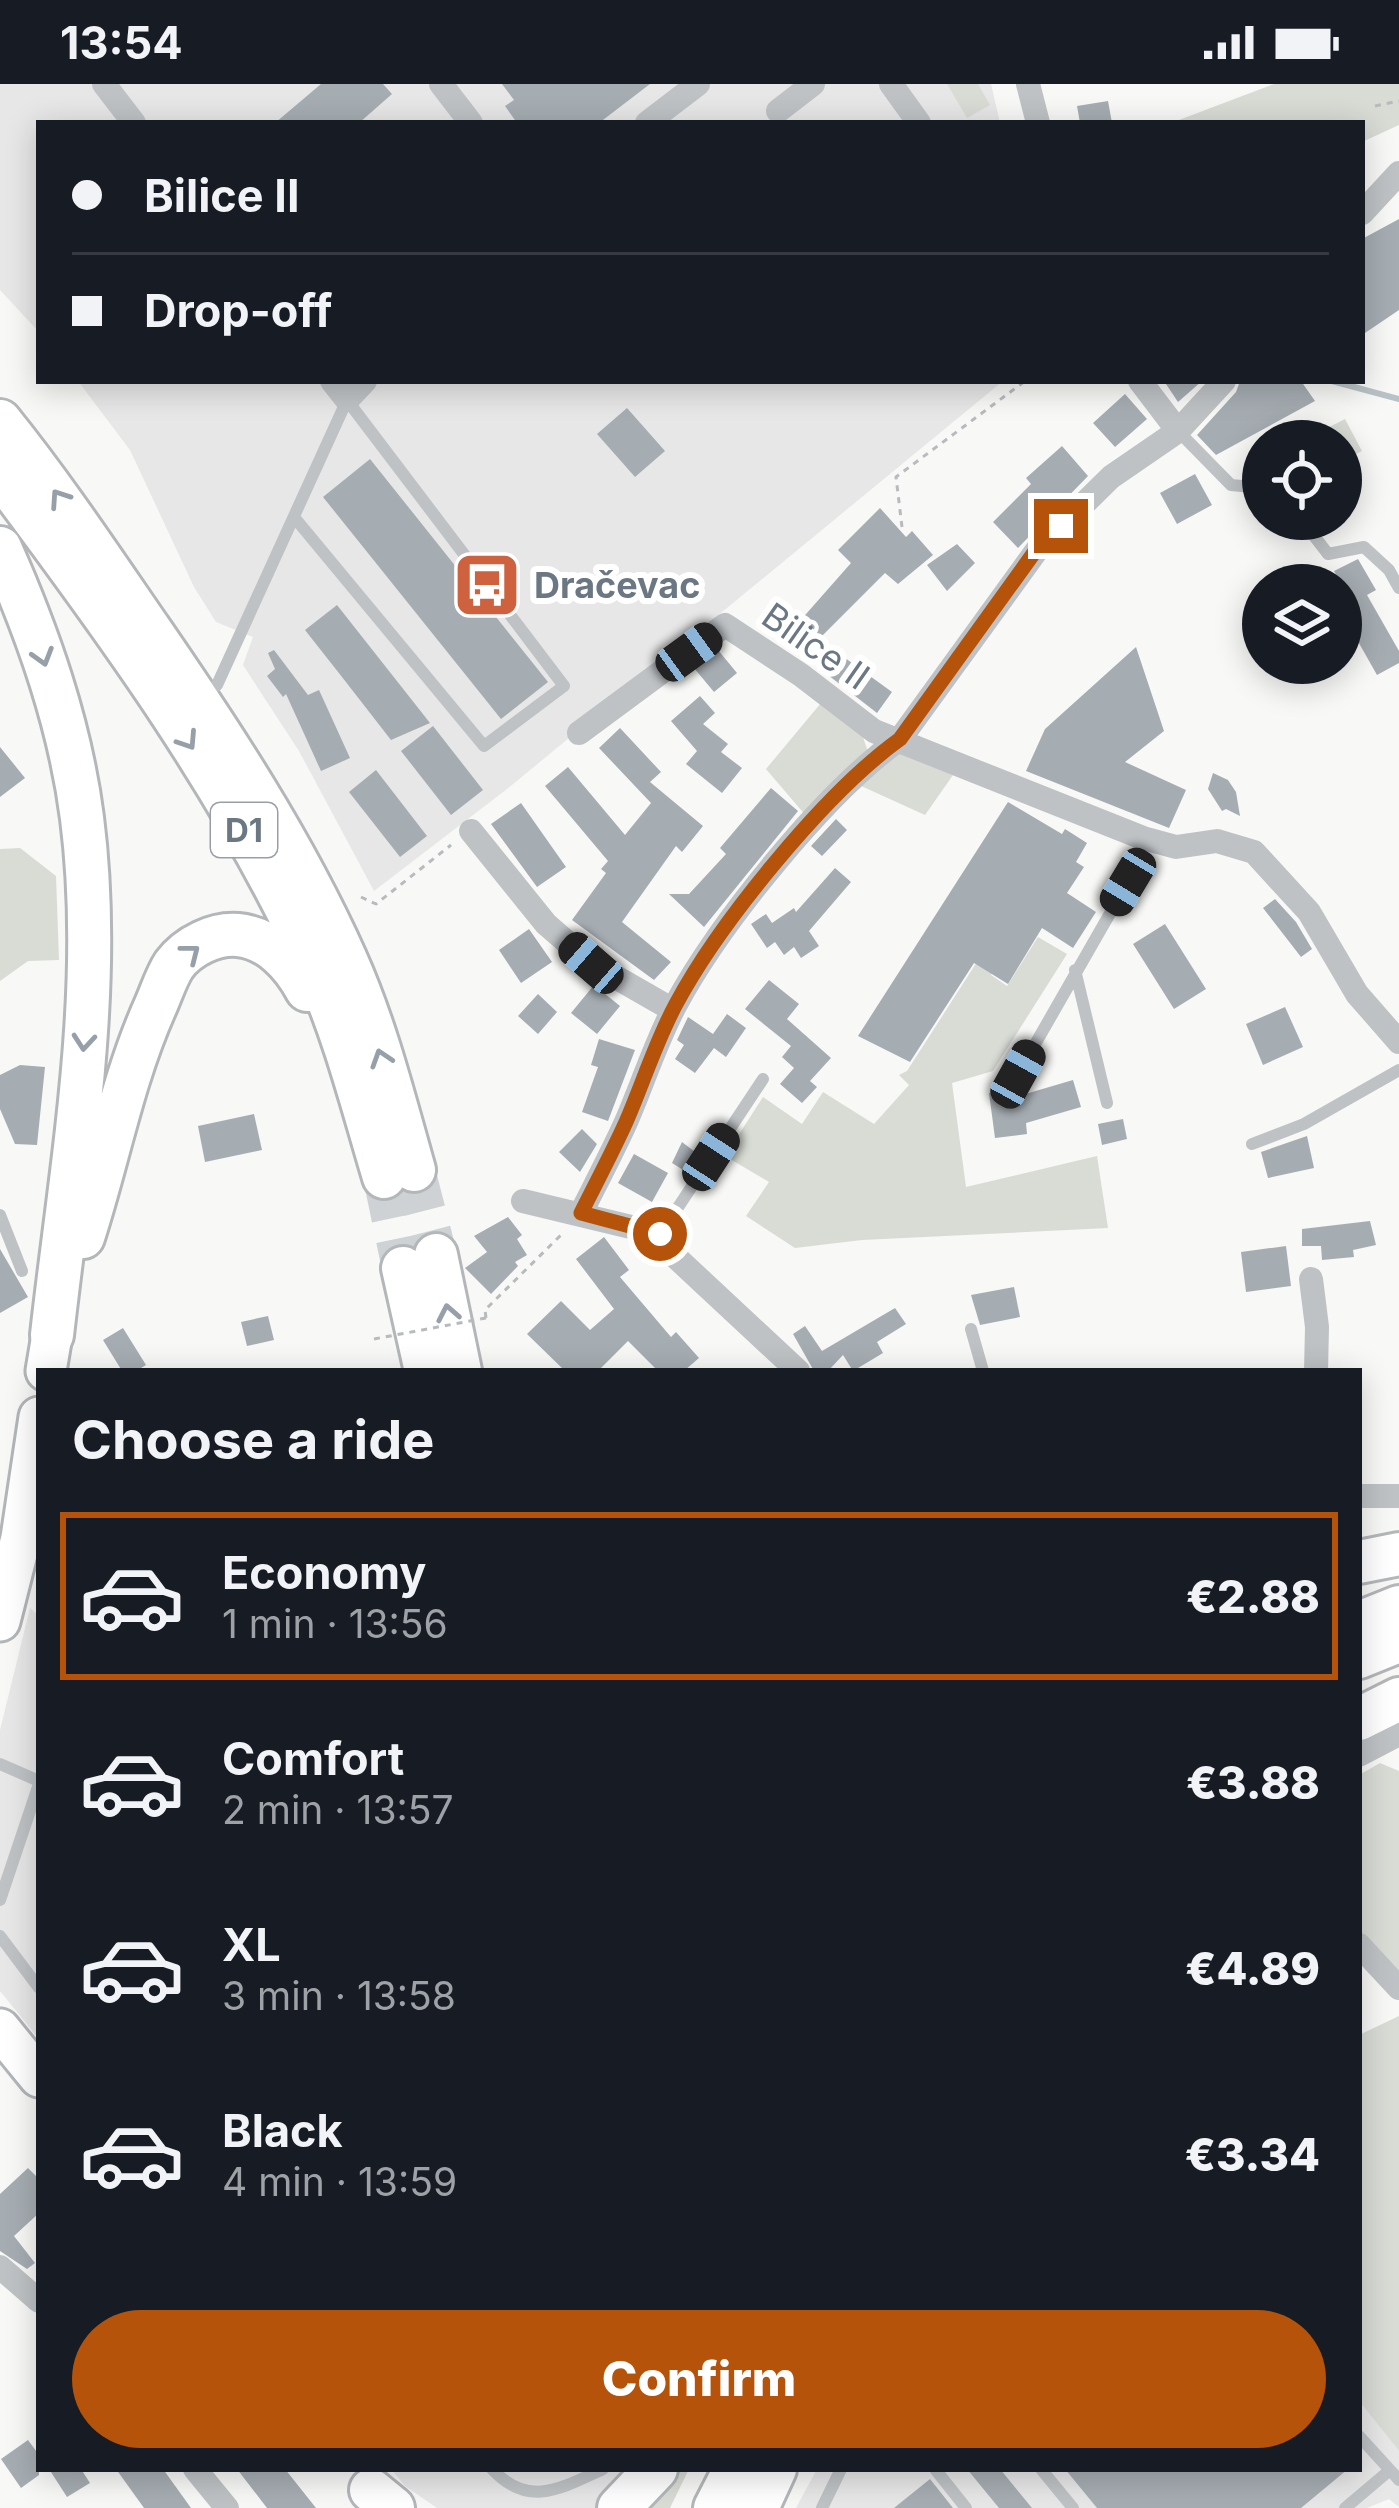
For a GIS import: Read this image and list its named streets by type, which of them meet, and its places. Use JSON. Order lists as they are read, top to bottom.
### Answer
{
  "streets": {
    "highway": ["D1"],
    "street": ["Bilice II"]
  },
  "places": {
    "bus stop": ["Dračevac"]
  },
  "page": {
    "status": "13:54",
    "banner": ["Bilice II", "Drop-off"],
    "heading": "Choose a ride",
    "list": [
      {
        "name": "Economy",
        "note": "1 min · 13:56",
        "value": "€2.88"
      },
      {
        "name": "Comfort",
        "note": "2 min · 13:57",
        "value": "€3.88"
      },
      {
        "name": "XL",
        "note": "3 min · 13:58",
        "value": "€4.89"
      },
      {
        "name": "Black",
        "note": "4 min · 13:59",
        "value": "€3.34"
      }
    ],
    "buttons": "Confirm"
  }
}
